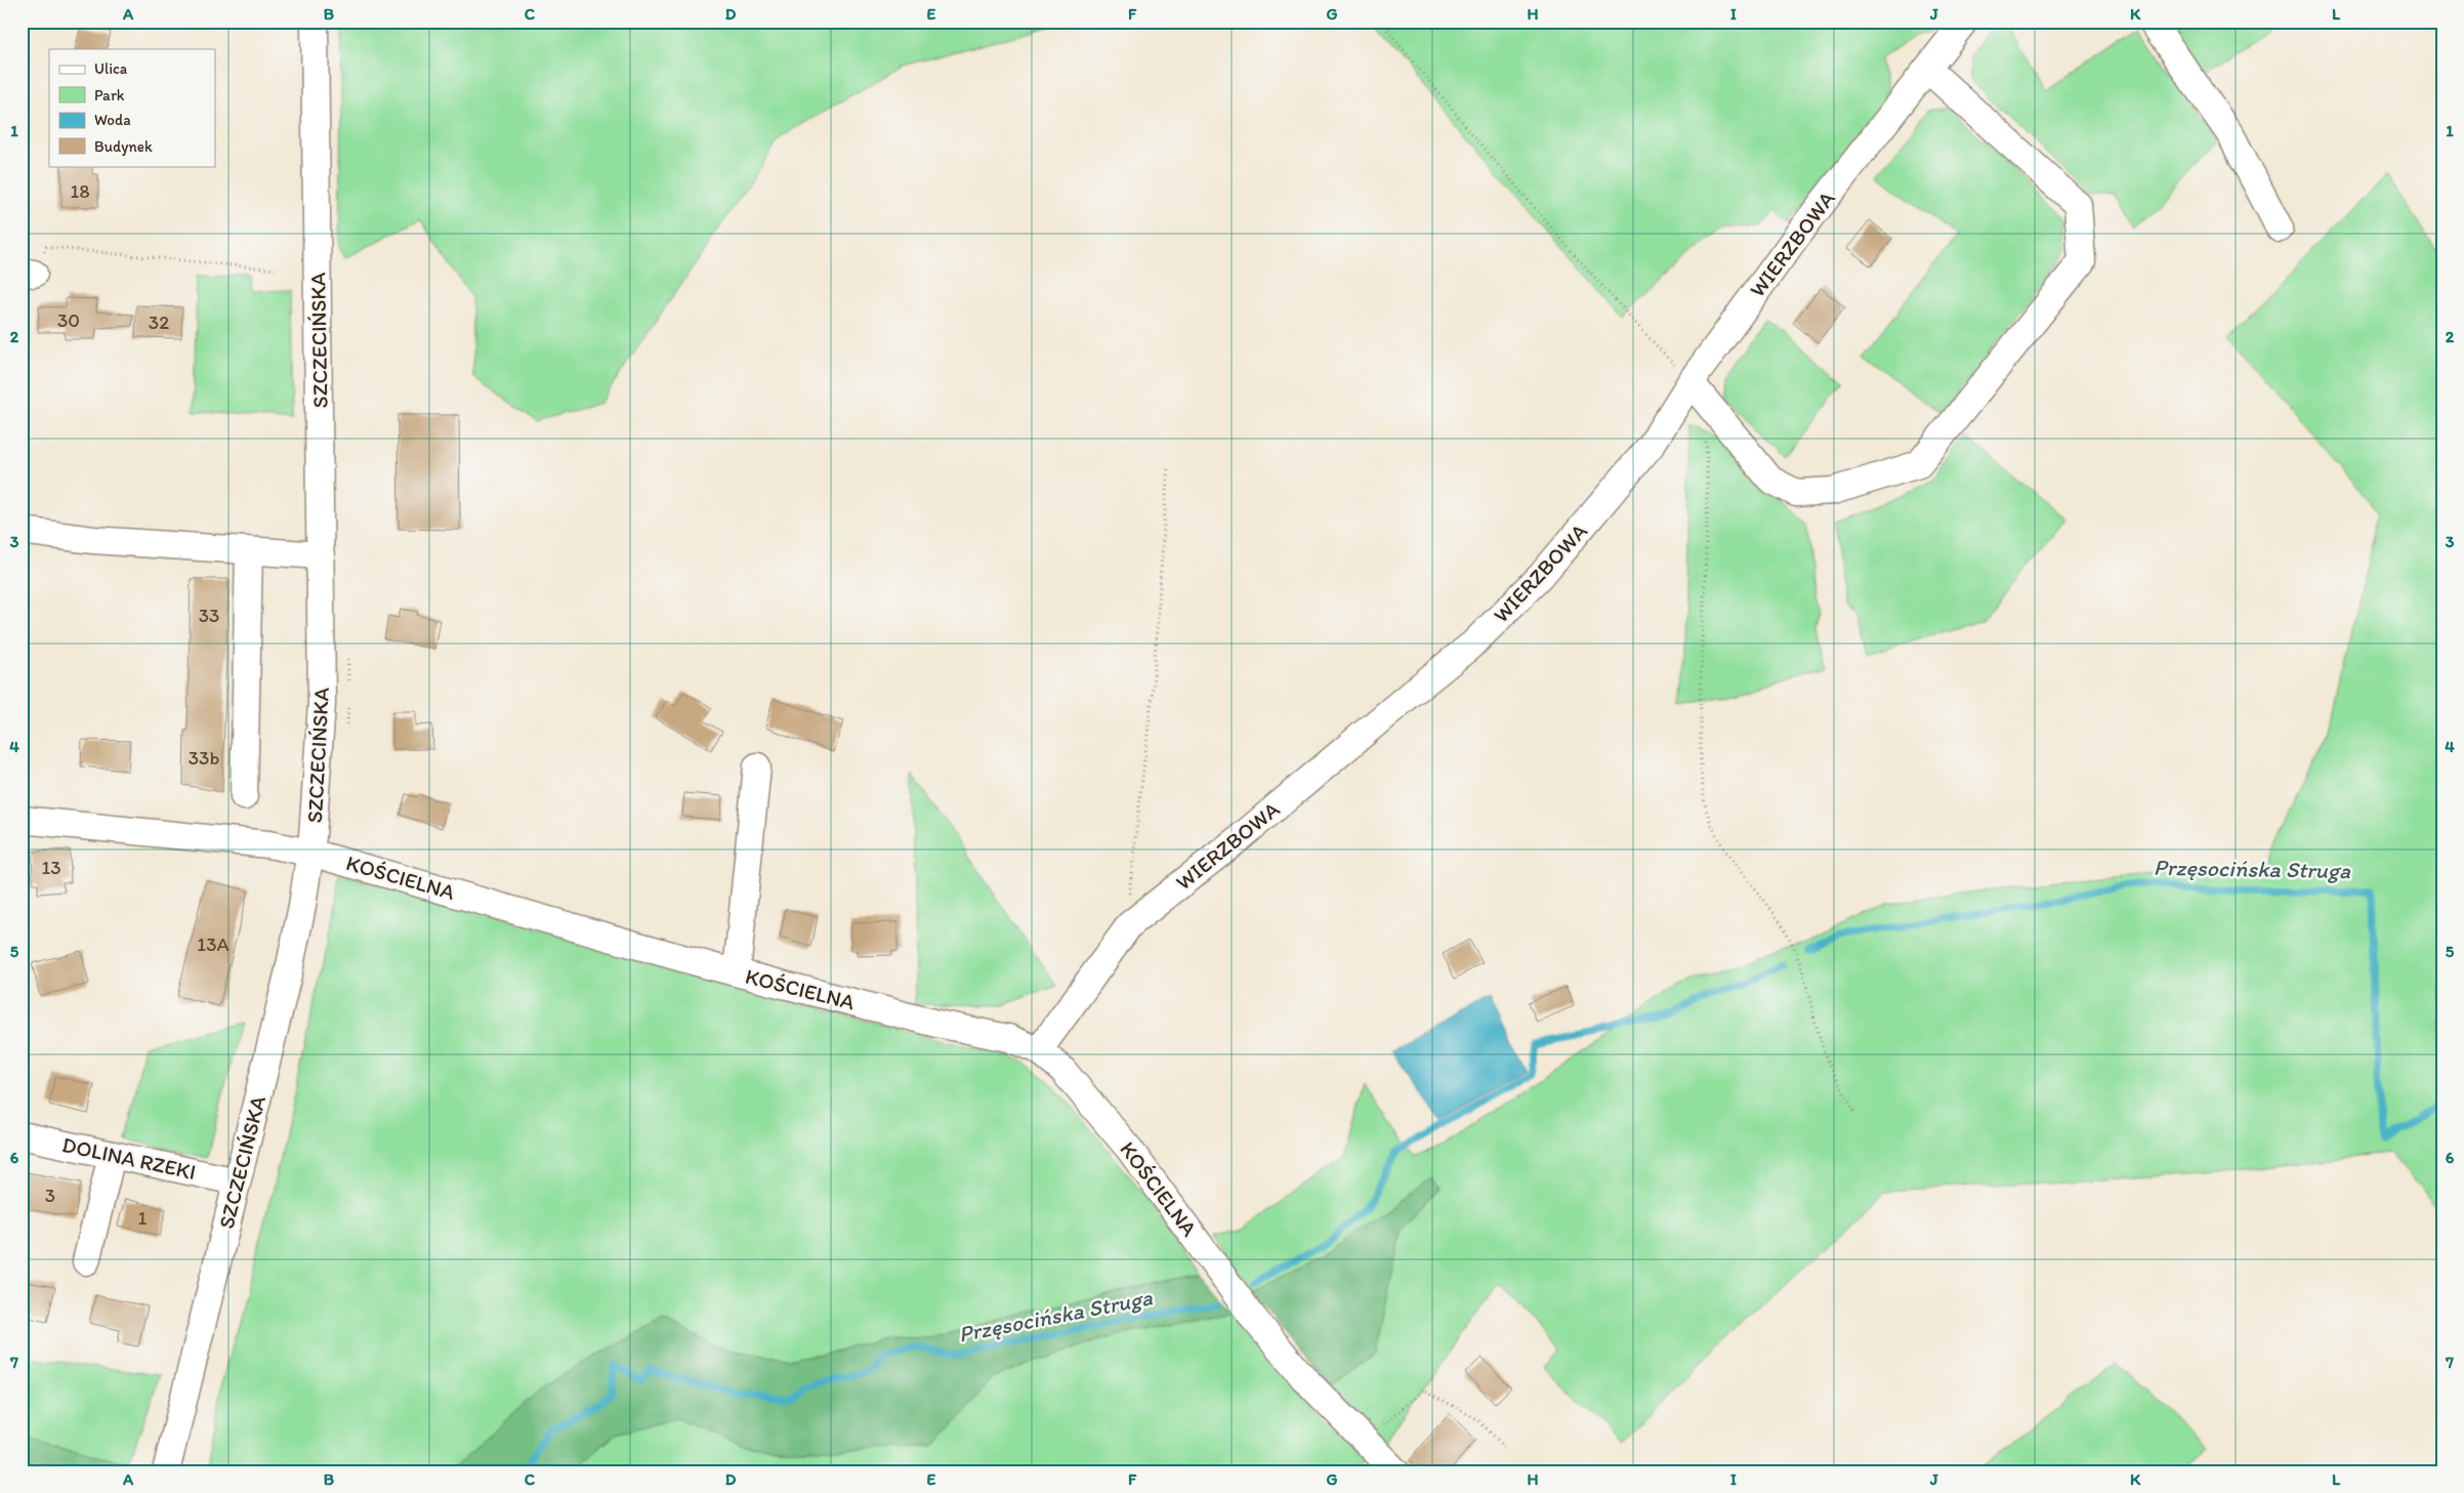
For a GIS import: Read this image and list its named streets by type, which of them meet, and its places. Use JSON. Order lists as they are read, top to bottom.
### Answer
{
  "streets": {
    "street": [
      "WIERZBOWA",
      "SZCZECIŃSKA",
      "KOŚCIELNA",
      "DOLINA RZEKI"
    ]
  },
  "crossings": [
    ["WIERZBOWA", "KOŚCIELNA"],
    ["SZCZECIŃSKA", "KOŚCIELNA"],
    ["SZCZECIŃSKA", "DOLINA RZEKI"]
  ],
  "water": ["Przęsocińska Struga"],
  "house_numbers": [
    "18",
    "30",
    "32",
    "33",
    "33b",
    "13",
    "13A",
    "3",
    "1"
  ],
  "legend": [
    "Ulica",
    "Park",
    "Woda",
    "Budynek"
  ],
  "grid": {
    "columns": [
      "A",
      "B",
      "C",
      "D",
      "E",
      "F",
      "G",
      "H",
      "I",
      "J",
      "K",
      "L"
    ],
    "rows": [
      "1",
      "2",
      "3",
      "4",
      "5",
      "6",
      "7"
    ]
  }
}
